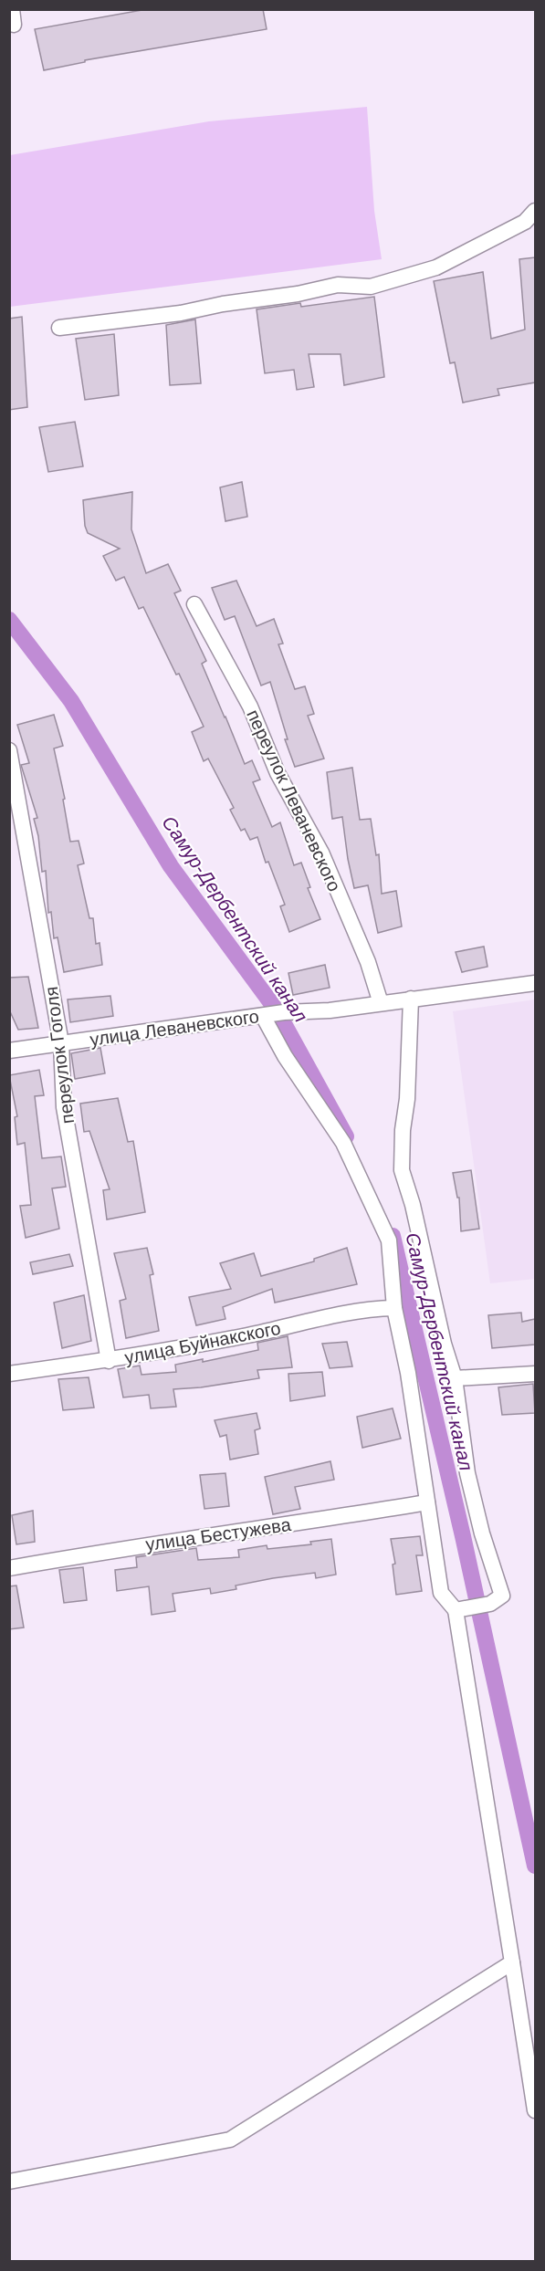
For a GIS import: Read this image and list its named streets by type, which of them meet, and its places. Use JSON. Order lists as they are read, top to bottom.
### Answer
{
  "streets": {
    "street": [
      "переулок Леваневского",
      "улица Леваневского",
      "переулок Гоголя",
      "улица Буйнакского",
      "улица Бестужева"
    ]
  },
  "crossings": [
    ["переулок Леваневского", "улица Леваневского"],
    ["улица Леваневского", "переулок Гоголя"],
    ["переулок Гоголя", "улица Буйнакского"]
  ],
  "water": ["Самур-Дербентский канал"]
}
